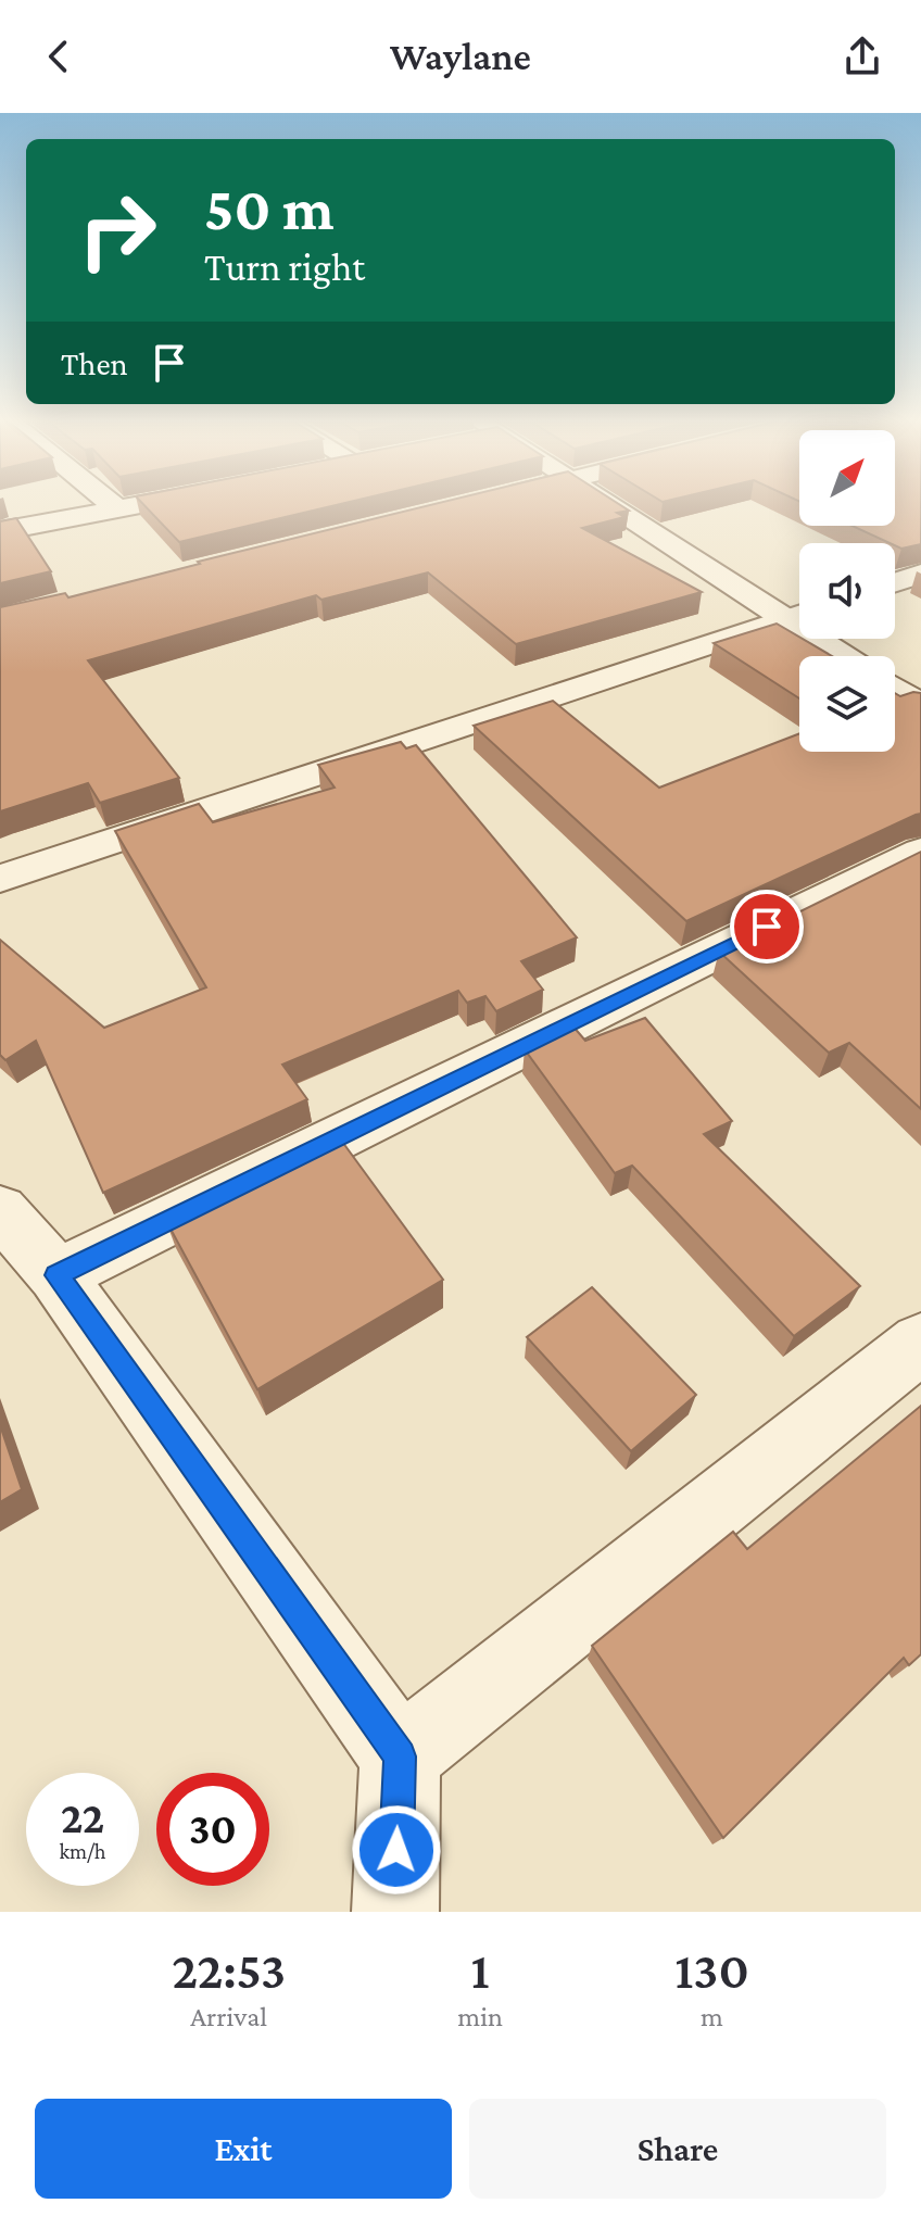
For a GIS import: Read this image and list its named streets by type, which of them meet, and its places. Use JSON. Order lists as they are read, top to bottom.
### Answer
{
  "north": "top right",
  "page": {
    "header": "Waylane",
    "turn": ["50 m", "Turn right"],
    "then": "Then",
    "speed": "22 km/h",
    "limit": "30",
    "eta": [
      "22:53",
      "Arrival",
      "1",
      "min",
      "130",
      "m"
    ],
    "buttons": ["Exit", "Share"]
  }
}
